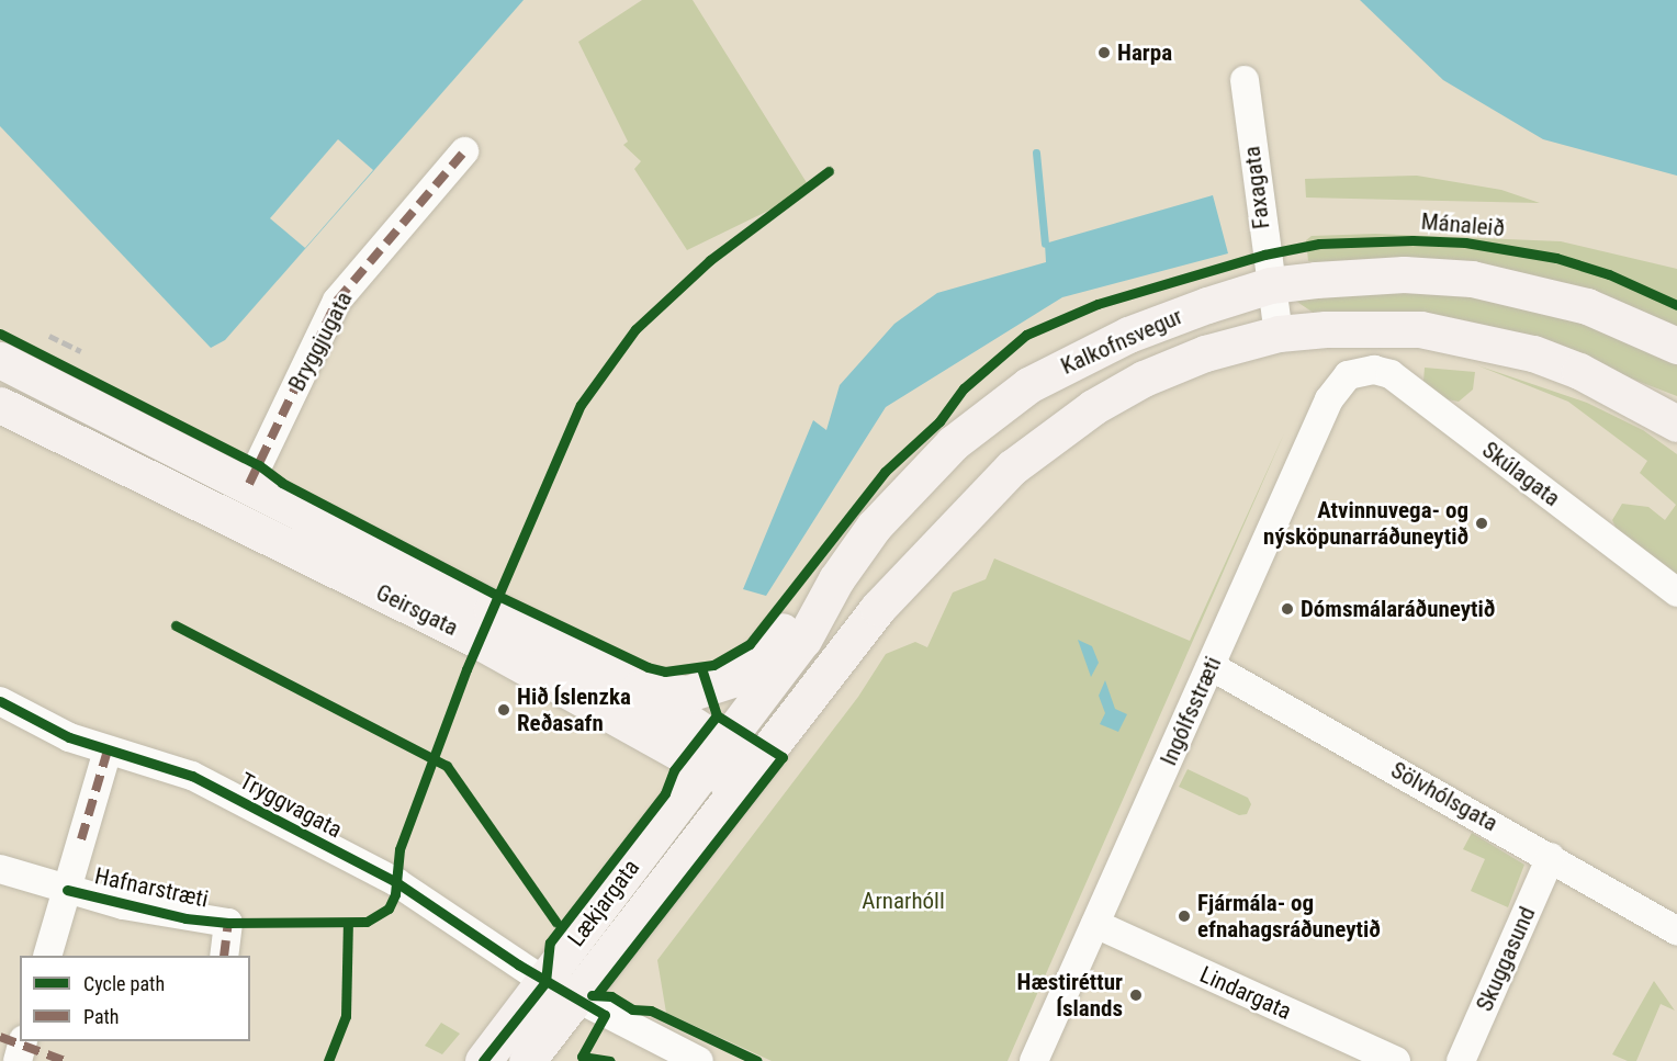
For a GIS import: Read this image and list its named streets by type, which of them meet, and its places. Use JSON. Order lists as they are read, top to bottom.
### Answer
{
  "streets": {
    "main road": ["Kalkofnsvegur", "Geirsgata", "Lækjargata"],
    "street": [
      "Faxagata",
      "Bryggjugata",
      "Skúlagata",
      "Ingólfsstræti",
      "Sölvhólsgata",
      "Tryggvagata",
      "Hafnarstræti",
      "Skuggasund",
      "Lindargata"
    ],
    "cycle path": ["Mánaleið"]
  },
  "crossings": [
    ["Faxagata", "Kalkofnsvegur"],
    ["Bryggjugata", "Geirsgata"],
    ["Kalkofnsvegur", "Geirsgata"],
    ["Kalkofnsvegur", "Lækjargata"],
    ["Skúlagata", "Ingólfsstræti"],
    ["Geirsgata", "Lækjargata"],
    ["Ingólfsstræti", "Sölvhólsgata"],
    ["Ingólfsstræti", "Lindargata"],
    ["Sölvhólsgata", "Skuggasund"],
    ["Tryggvagata", "Lækjargata"]
  ],
  "parks": ["Arnarhóll"],
  "places": [
    "Harpa",
    "Atvinnuvega- og nýsköpunarráðuneytið",
    "Dómsmálaráðuneytið",
    "Hið Íslenzka Reðasafn",
    "Fjármála- og efnahagsráðuneytið",
    "Hæstiréttur Íslands"
  ],
  "legend": ["Cycle path", "Path"]
}
